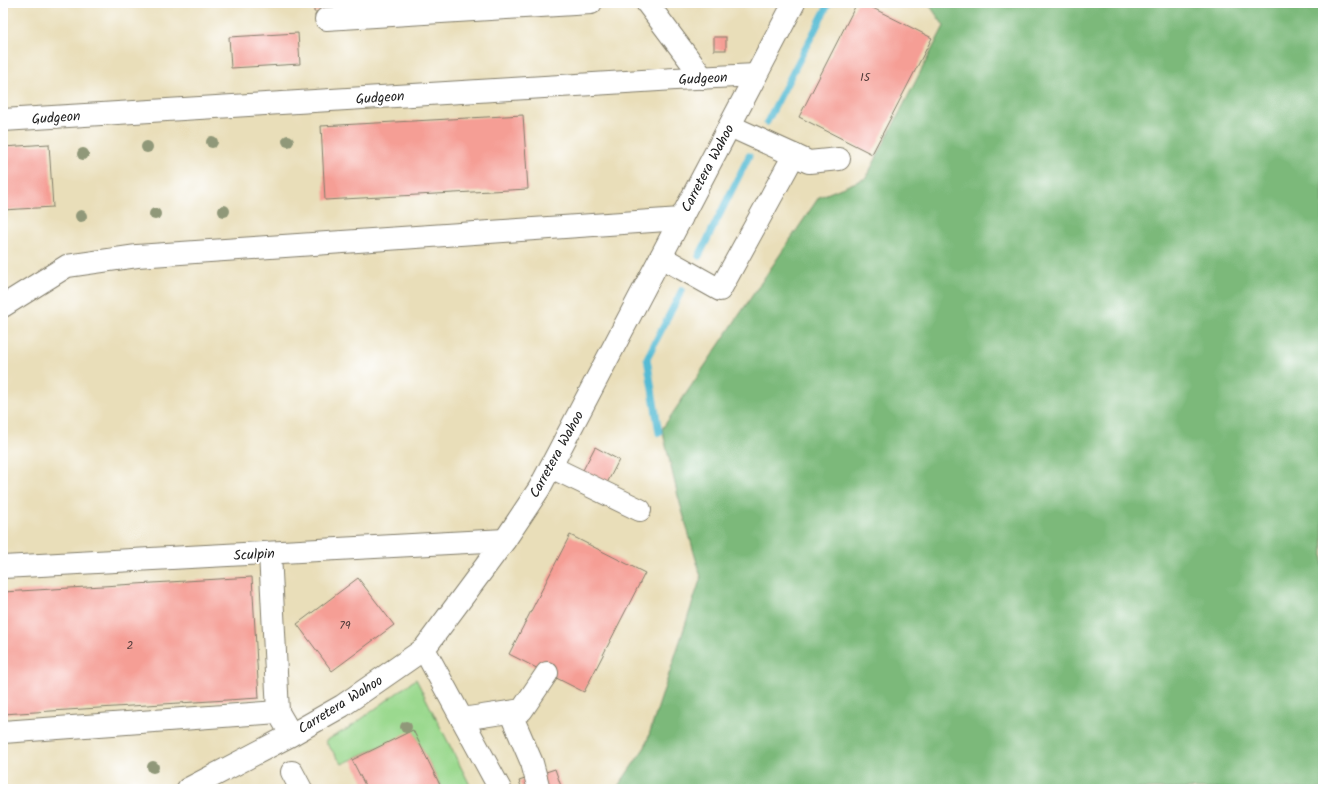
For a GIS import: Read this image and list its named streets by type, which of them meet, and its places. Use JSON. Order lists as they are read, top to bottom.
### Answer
{
  "streets": {
    "street": ["Gudgeon", "Carretera Wahoo", "Sculpin"]
  },
  "crossings": [
    ["Gudgeon", "Carretera Wahoo"],
    ["Carretera Wahoo", "Sculpin"]
  ],
  "house_numbers": ["15", "79", "2"]
}
